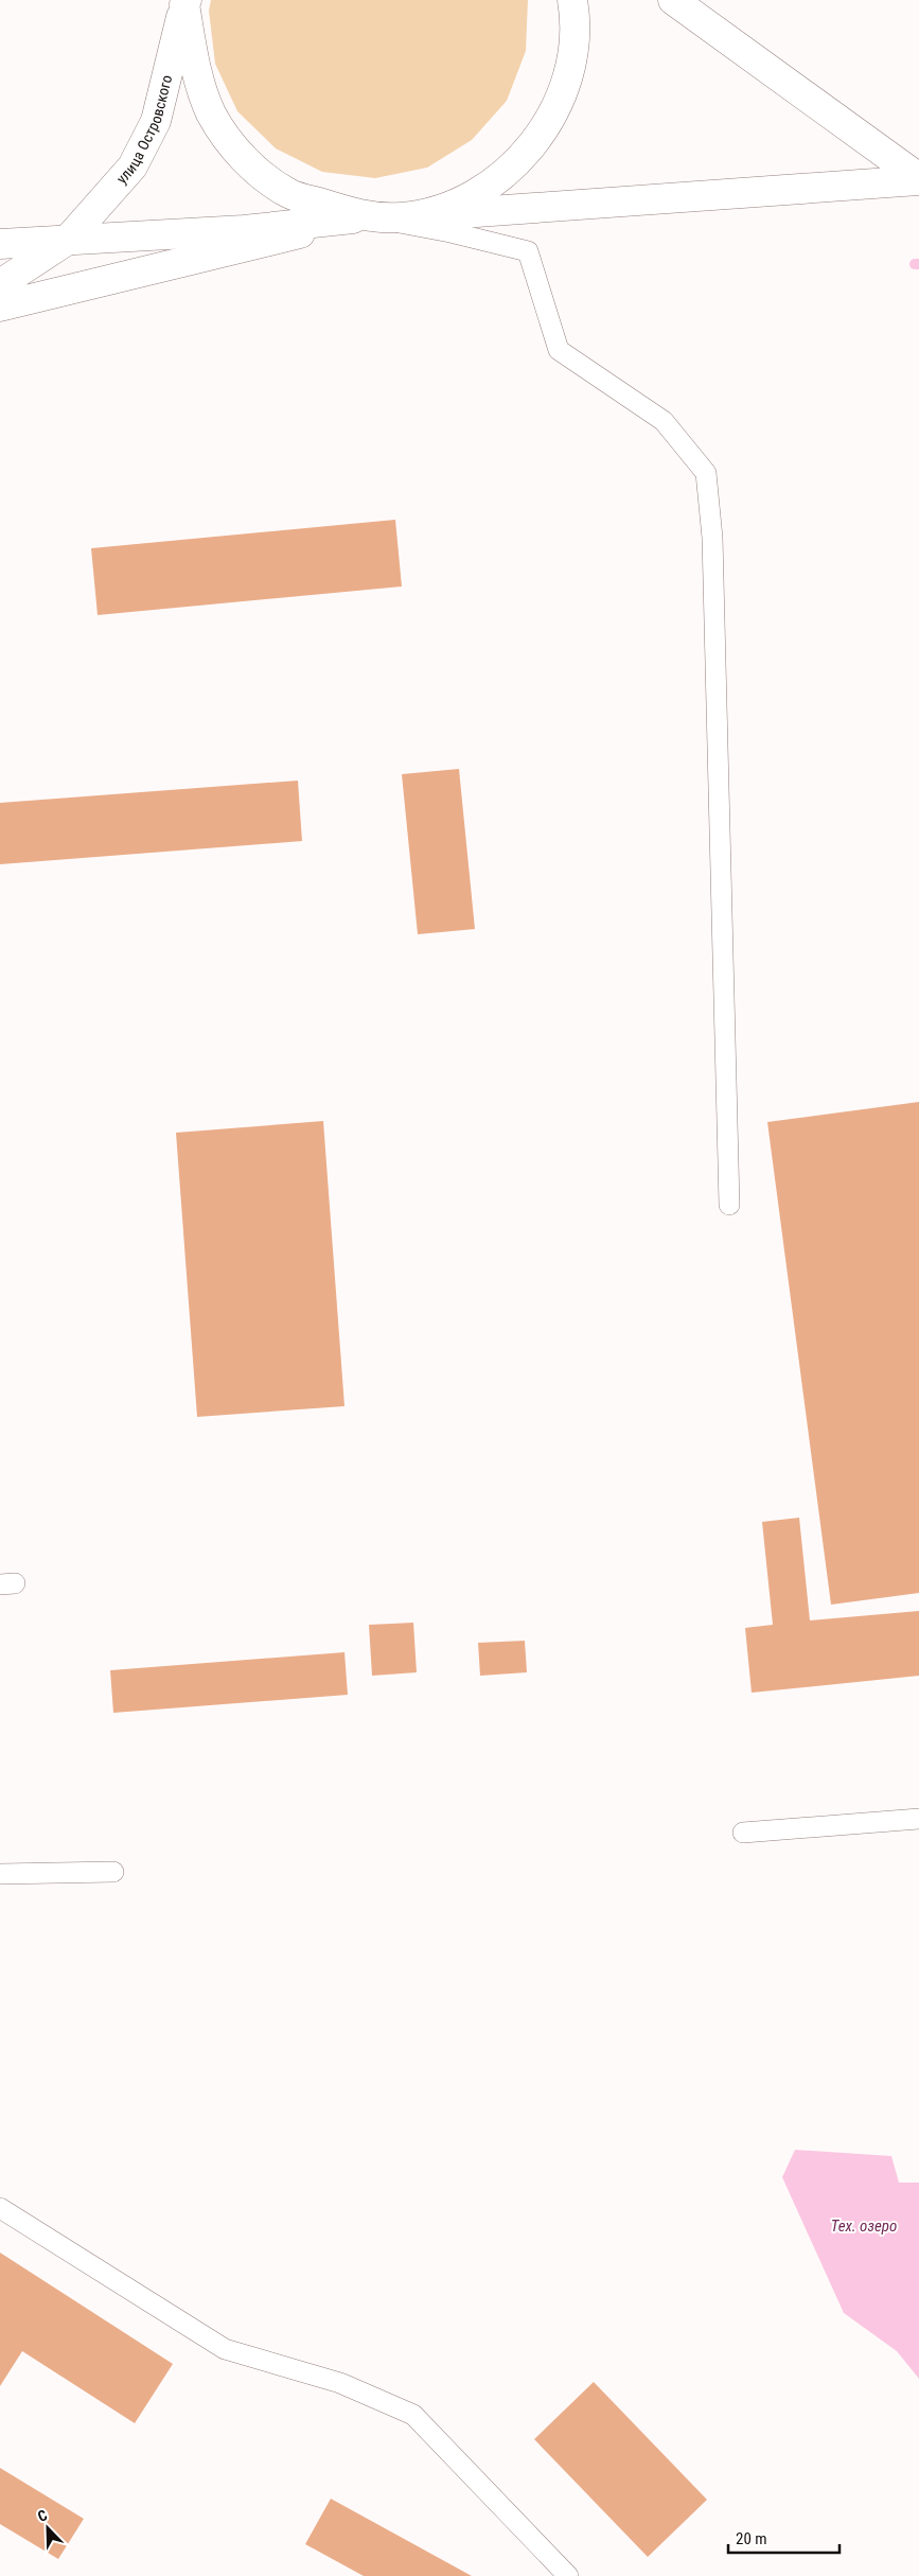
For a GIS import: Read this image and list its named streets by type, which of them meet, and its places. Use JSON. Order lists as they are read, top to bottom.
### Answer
{
  "streets": {
    "street": ["улица Островского"]
  },
  "water": ["Тех. озеро"],
  "scale_bar": "20 m",
  "north": "top left"
}
